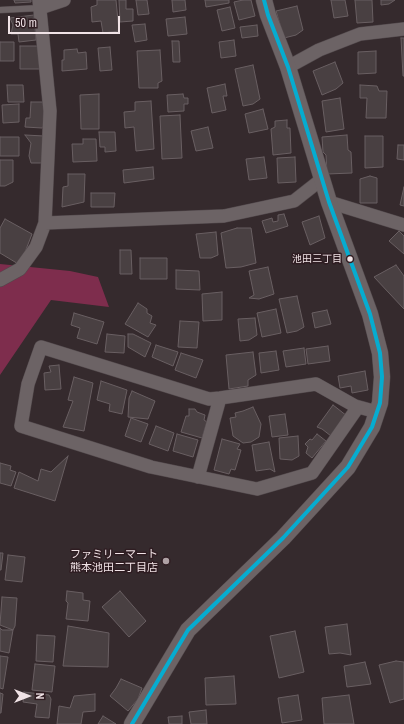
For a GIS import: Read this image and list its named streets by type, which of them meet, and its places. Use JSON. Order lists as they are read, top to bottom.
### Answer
{
  "places": ["池田三丁目", "ファミリーマート 熊本池田二丁目店"],
  "scale_bar": "50 m",
  "north": "right"
}
